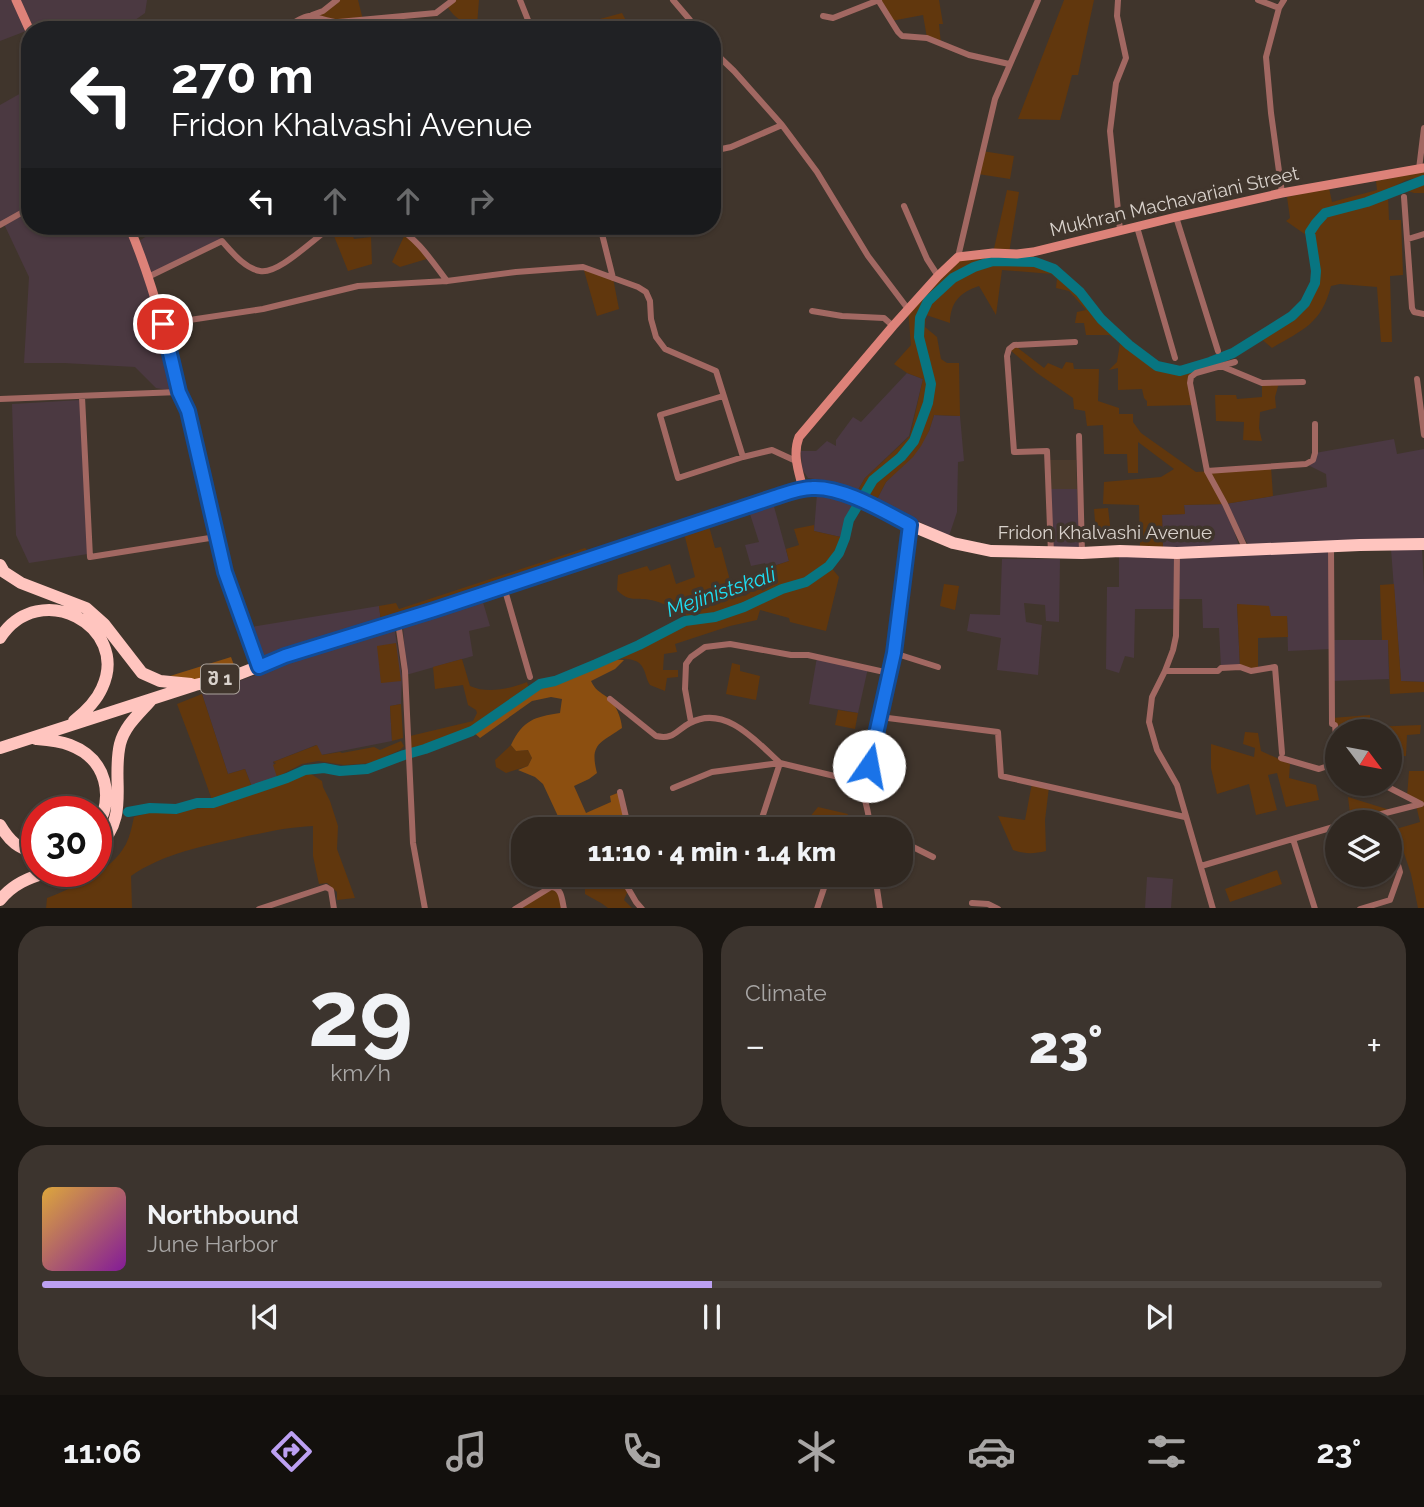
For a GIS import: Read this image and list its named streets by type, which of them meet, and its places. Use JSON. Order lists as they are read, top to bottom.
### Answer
{
  "streets": {
    "highway": ["Fridon Khalvashi Avenue", "შ 1"],
    "street": ["Mukhran Machavariani Street"]
  },
  "water": ["Mejinistskali"],
  "north": "bottom right",
  "page": {
    "turn": ["270 m", "Fridon Khalvashi Avenue"],
    "limit": "30",
    "trip": "11:10 · 4 min · 1.4 km",
    "tile": [
      ["29", "km/h"],
      "Climate"
    ],
    "heat": ["−", "23°", "+"],
    "song": ["Northbound", "June Harbor"],
    "tabs": ["11:06", "23°"]
  }
}
